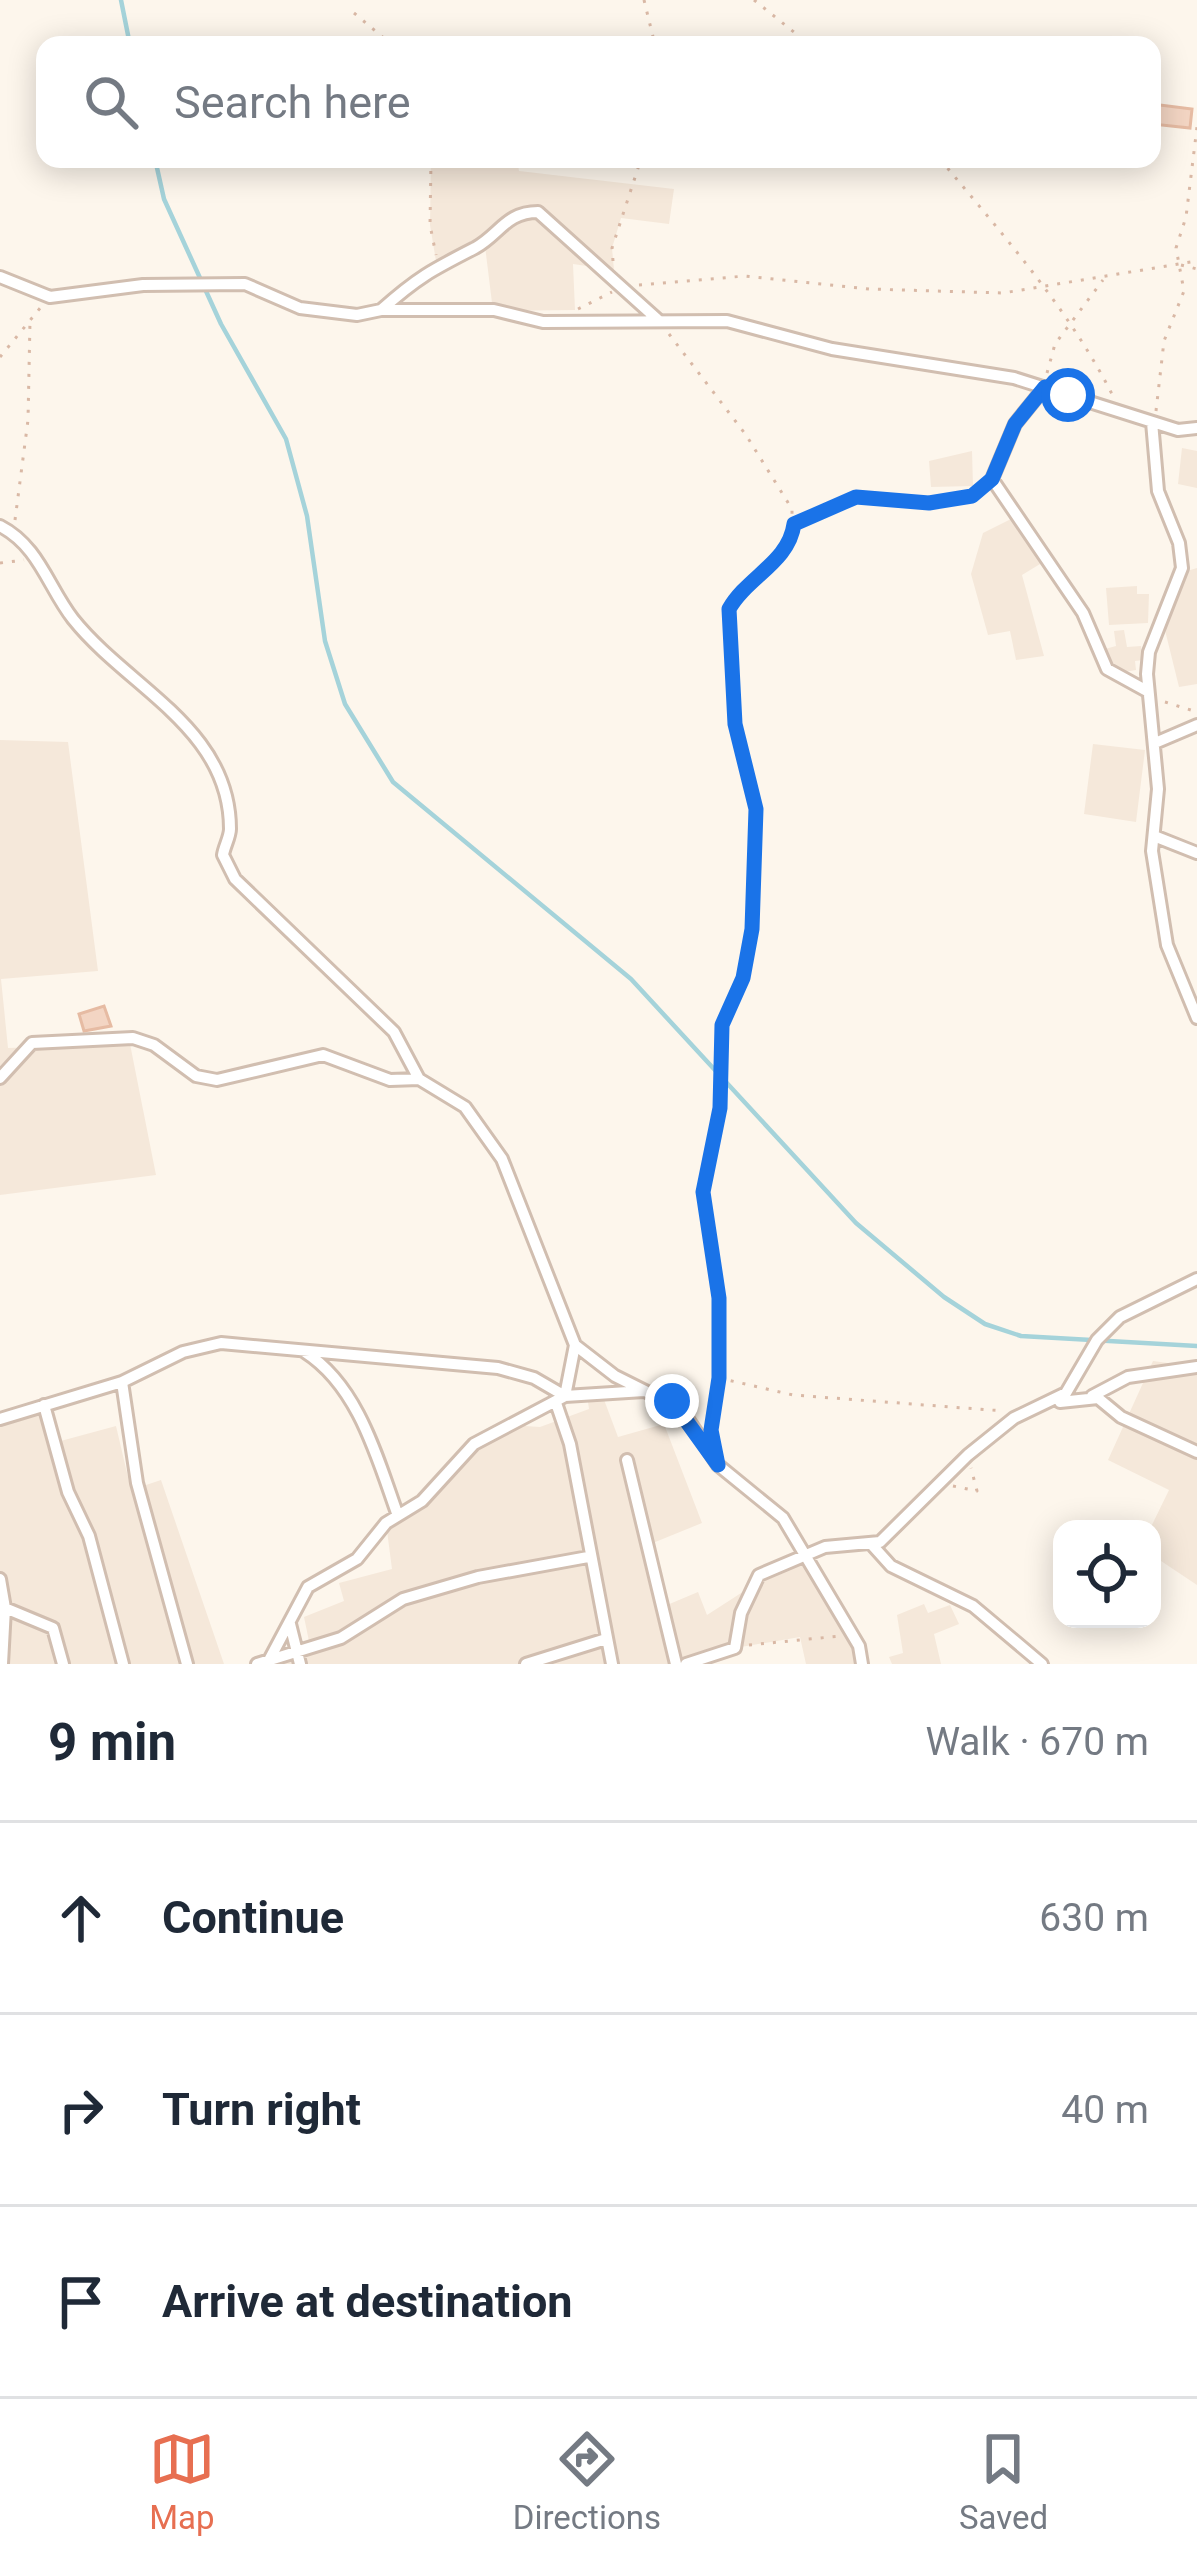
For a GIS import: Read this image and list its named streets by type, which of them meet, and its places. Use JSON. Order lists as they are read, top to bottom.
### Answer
{
  "page": {
    "search": "Search here",
    "heading": ["9 min", "Walk · 670 m"],
    "list": [
      ["Continue", "630 m"],
      ["Turn right", "40 m"],
      "Arrive at destination"
    ],
    "nav": ["Map", "Directions", "Saved"]
  }
}
